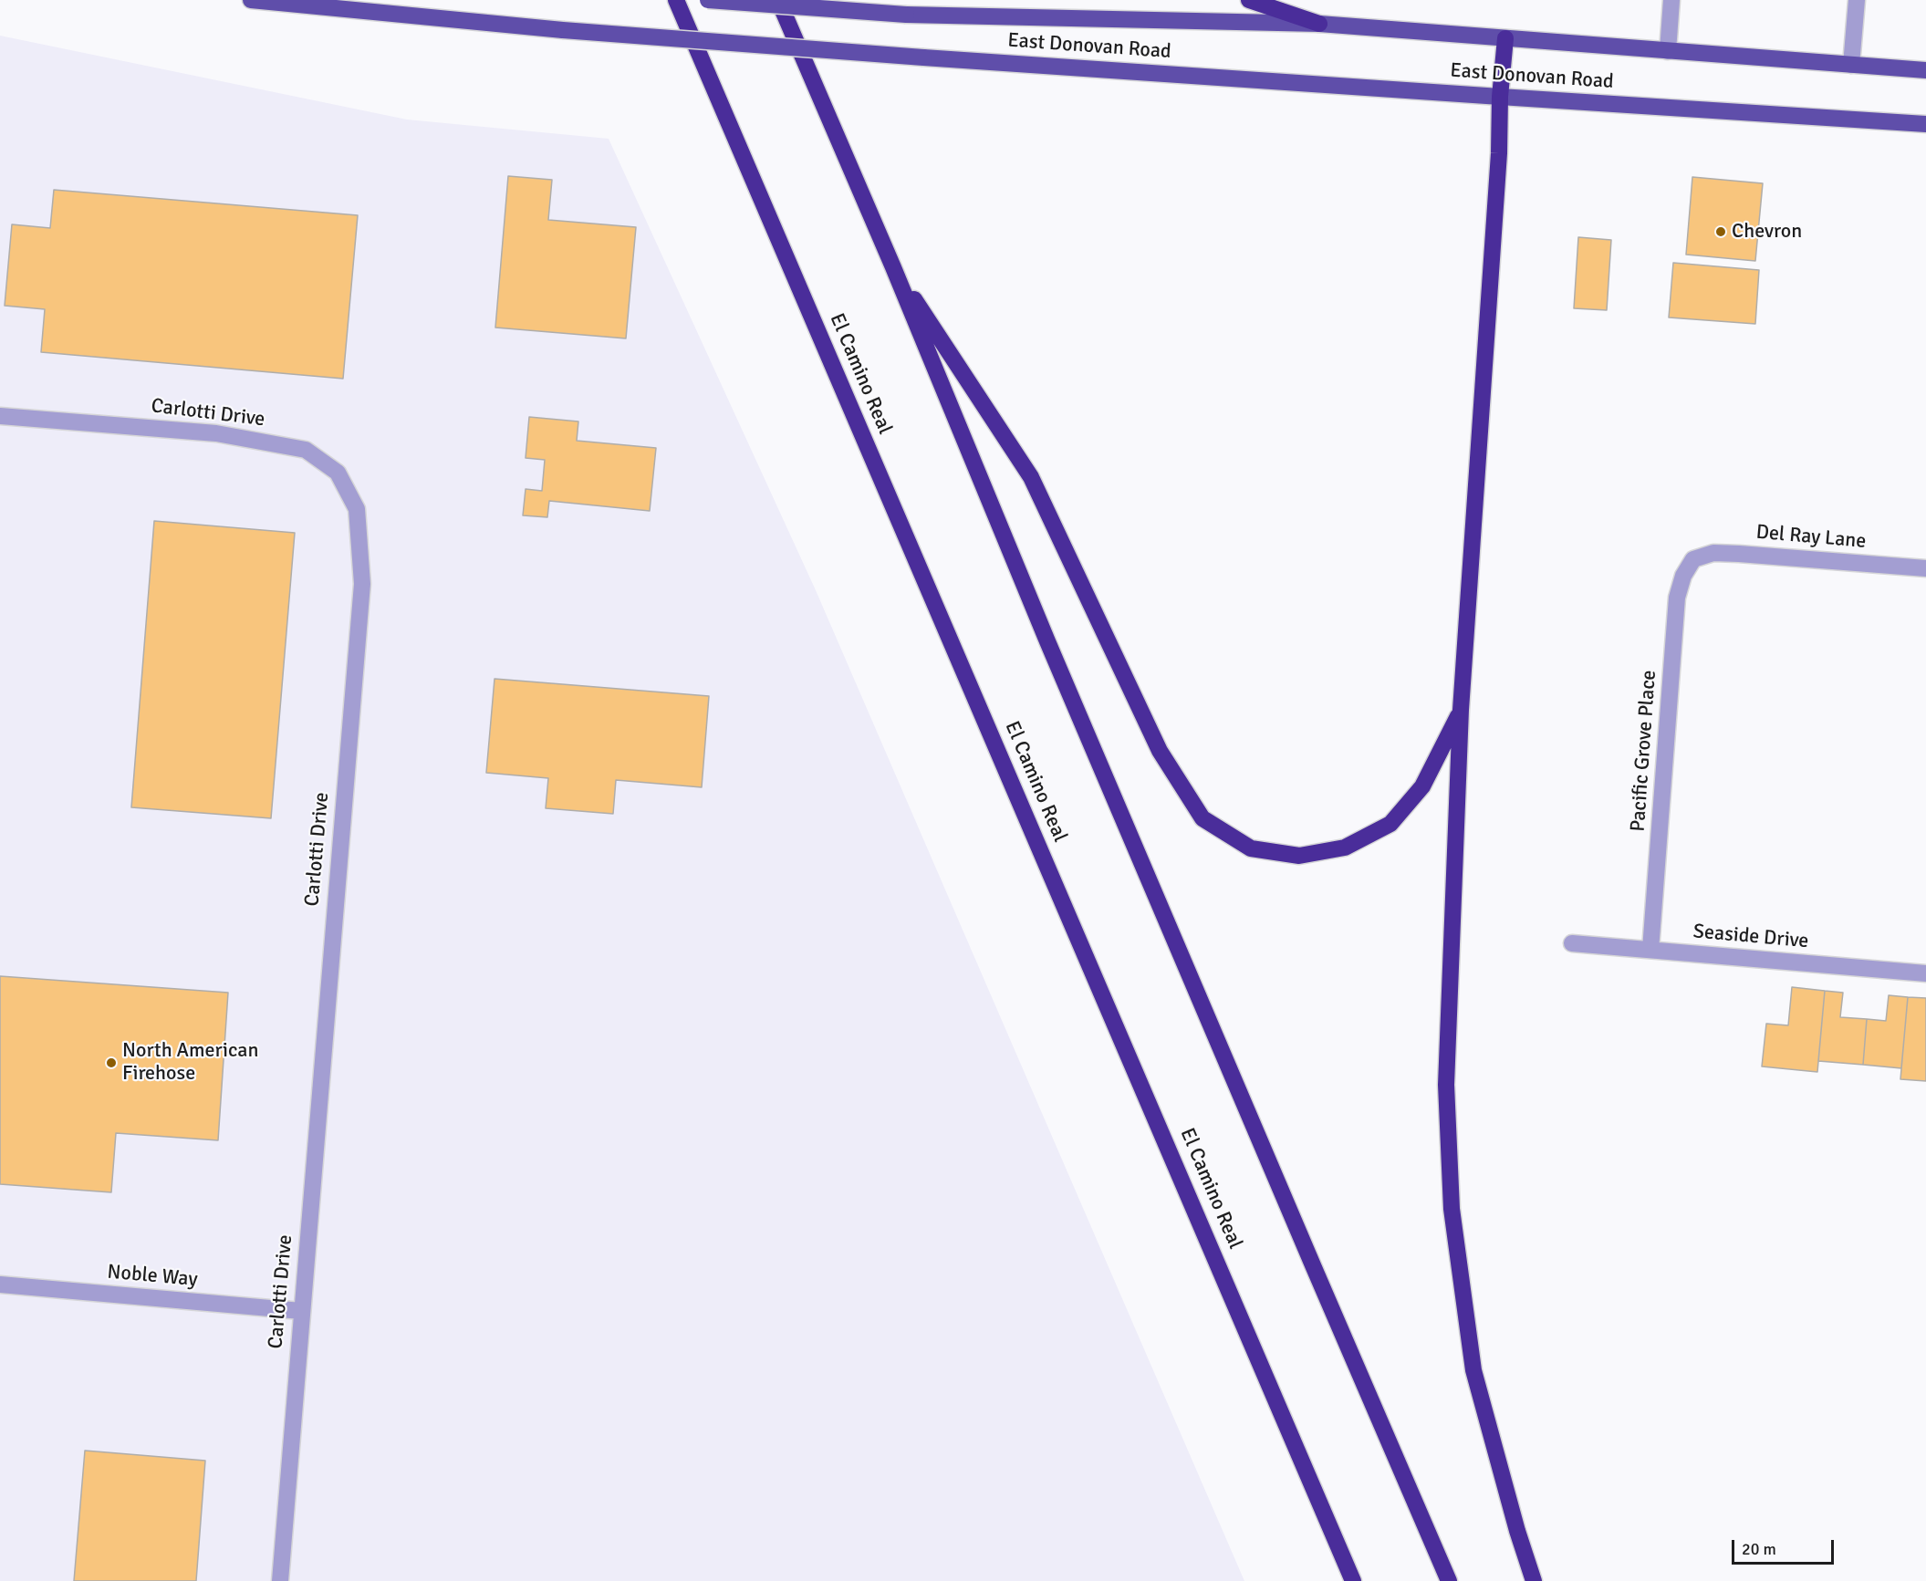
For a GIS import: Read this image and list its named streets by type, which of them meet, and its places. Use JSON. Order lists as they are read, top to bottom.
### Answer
{
  "streets": {
    "highway": ["El Camino Real"],
    "main road": ["East Donovan Road"],
    "street": [
      "Carlotti Drive",
      "Del Ray Lane",
      "Pacific Grove Place",
      "Seaside Drive",
      "Noble Way"
    ]
  },
  "crossings": [
    ["Carlotti Drive", "Noble Way"],
    ["Del Ray Lane", "Pacific Grove Place"],
    ["Pacific Grove Place", "Seaside Drive"]
  ],
  "places": ["Chevron", "North American Firehose"],
  "scale_bar": "20 m"
}
